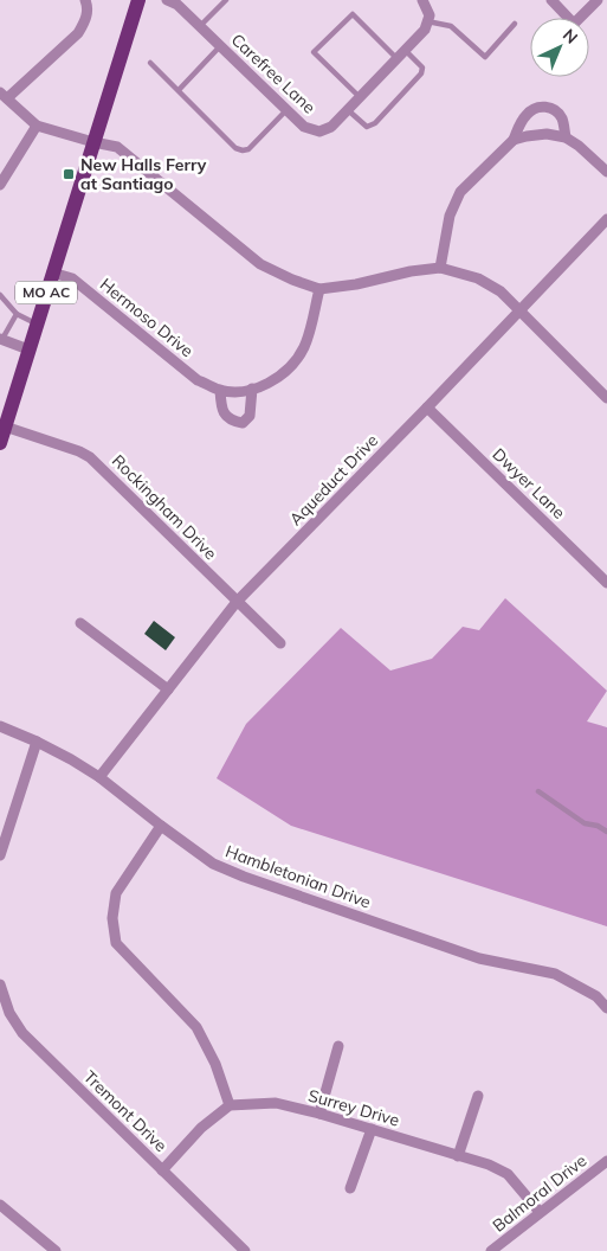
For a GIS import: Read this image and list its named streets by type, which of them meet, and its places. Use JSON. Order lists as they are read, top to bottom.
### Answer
{
  "streets": {
    "main road": ["MO AC"],
    "street": [
      "Carefree Lane",
      "Hermoso Drive",
      "Aqueduct Drive",
      "Dwyer Lane",
      "Rockingham Drive",
      "Hambletonian Drive",
      "Surrey Drive",
      "Tremont Drive",
      "Balmoral Drive"
    ]
  },
  "crossings": [
    ["MO AC", "Hermoso Drive"],
    ["MO AC", "Rockingham Drive"],
    ["Aqueduct Drive", "Dwyer Lane"],
    ["Aqueduct Drive", "Rockingham Drive"],
    ["Aqueduct Drive", "Hambletonian Drive"],
    ["Surrey Drive", "Balmoral Drive"]
  ],
  "places": {
    "transit": ["New Halls Ferry at Santiago"]
  },
  "north": "top right"
}
